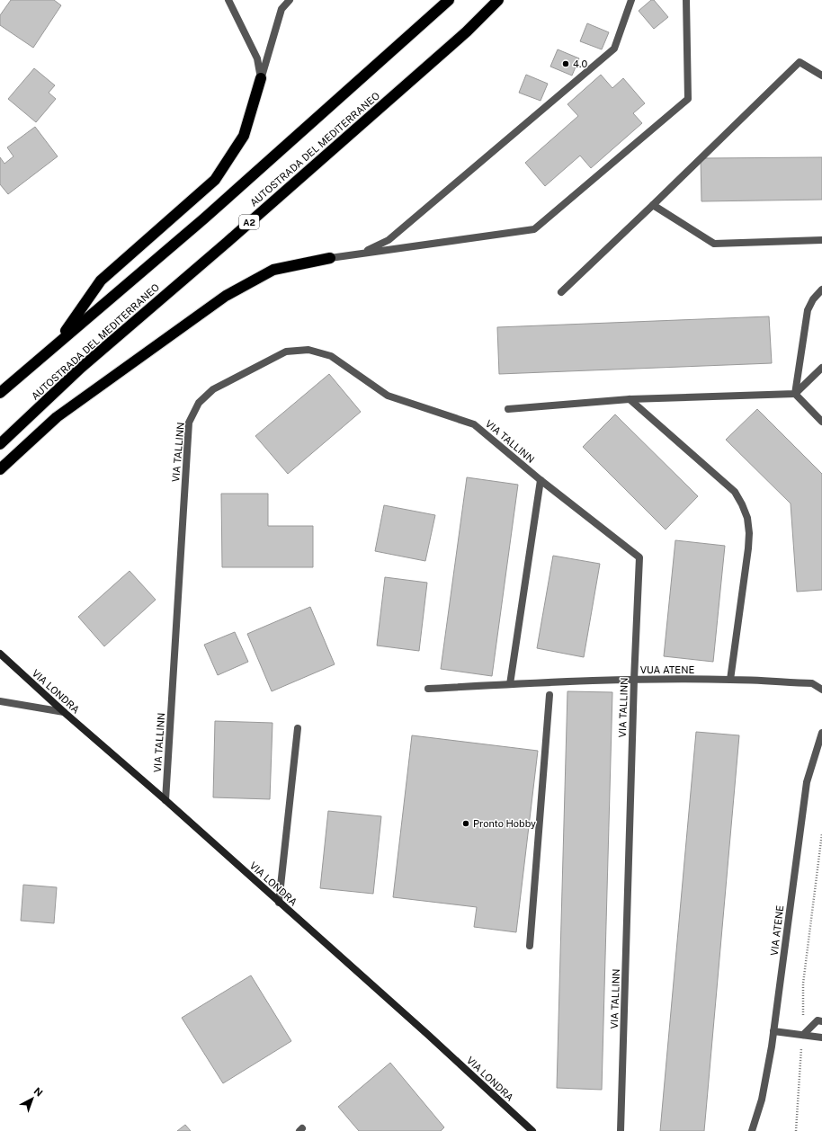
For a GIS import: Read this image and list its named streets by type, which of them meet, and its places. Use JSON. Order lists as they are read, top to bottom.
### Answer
{
  "streets": {
    "highway": ["AUTOSTRADA DEL MEDITERRANEO", "A2"],
    "street": [
      "VIA TALLINN",
      "VUA ATENE",
      "VIA LONDRA",
      "VIA ATENE"
    ]
  },
  "crossings": [
    ["VIA TALLINN", "VUA ATENE"],
    ["VIA TALLINN", "VIA LONDRA"]
  ],
  "places": ["4.0", "Pronto Hobby"],
  "north": "top right"
}
